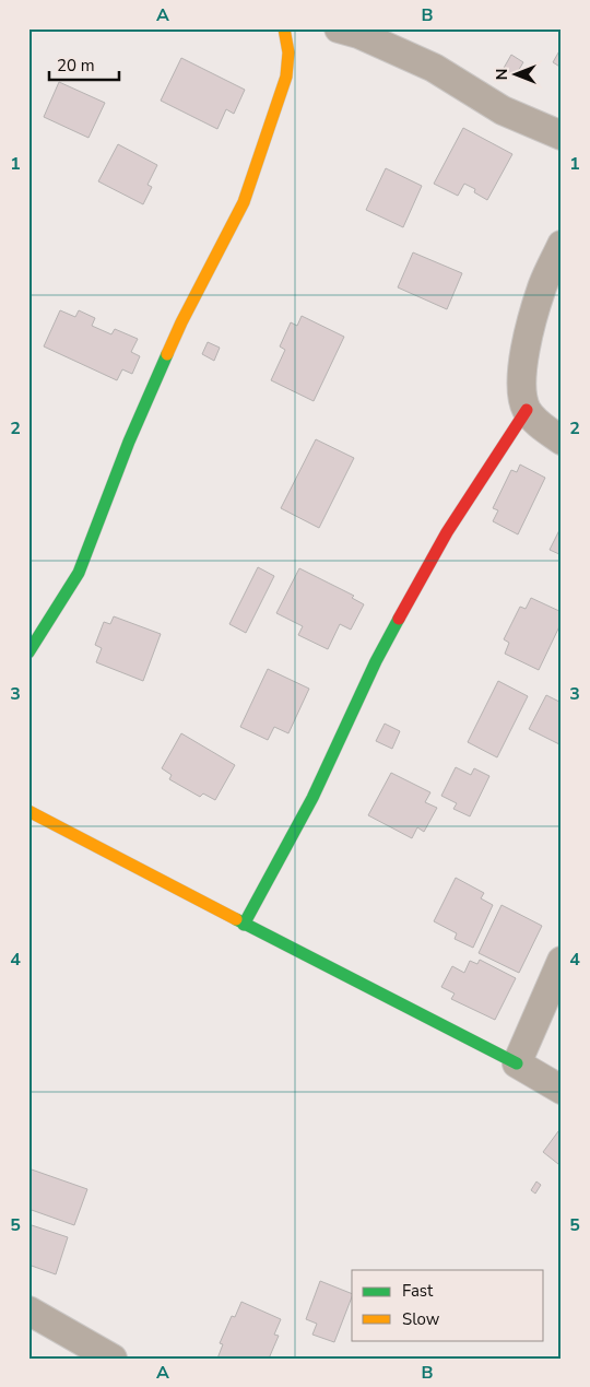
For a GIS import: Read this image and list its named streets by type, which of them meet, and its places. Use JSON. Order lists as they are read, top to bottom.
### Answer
{
  "legend": ["Fast", "Slow"],
  "scale_bar": "20 m",
  "north": "left",
  "grid": {
    "columns": ["A", "B"],
    "rows": [
      "1",
      "2",
      "3",
      "4",
      "5"
    ]
  }
}
